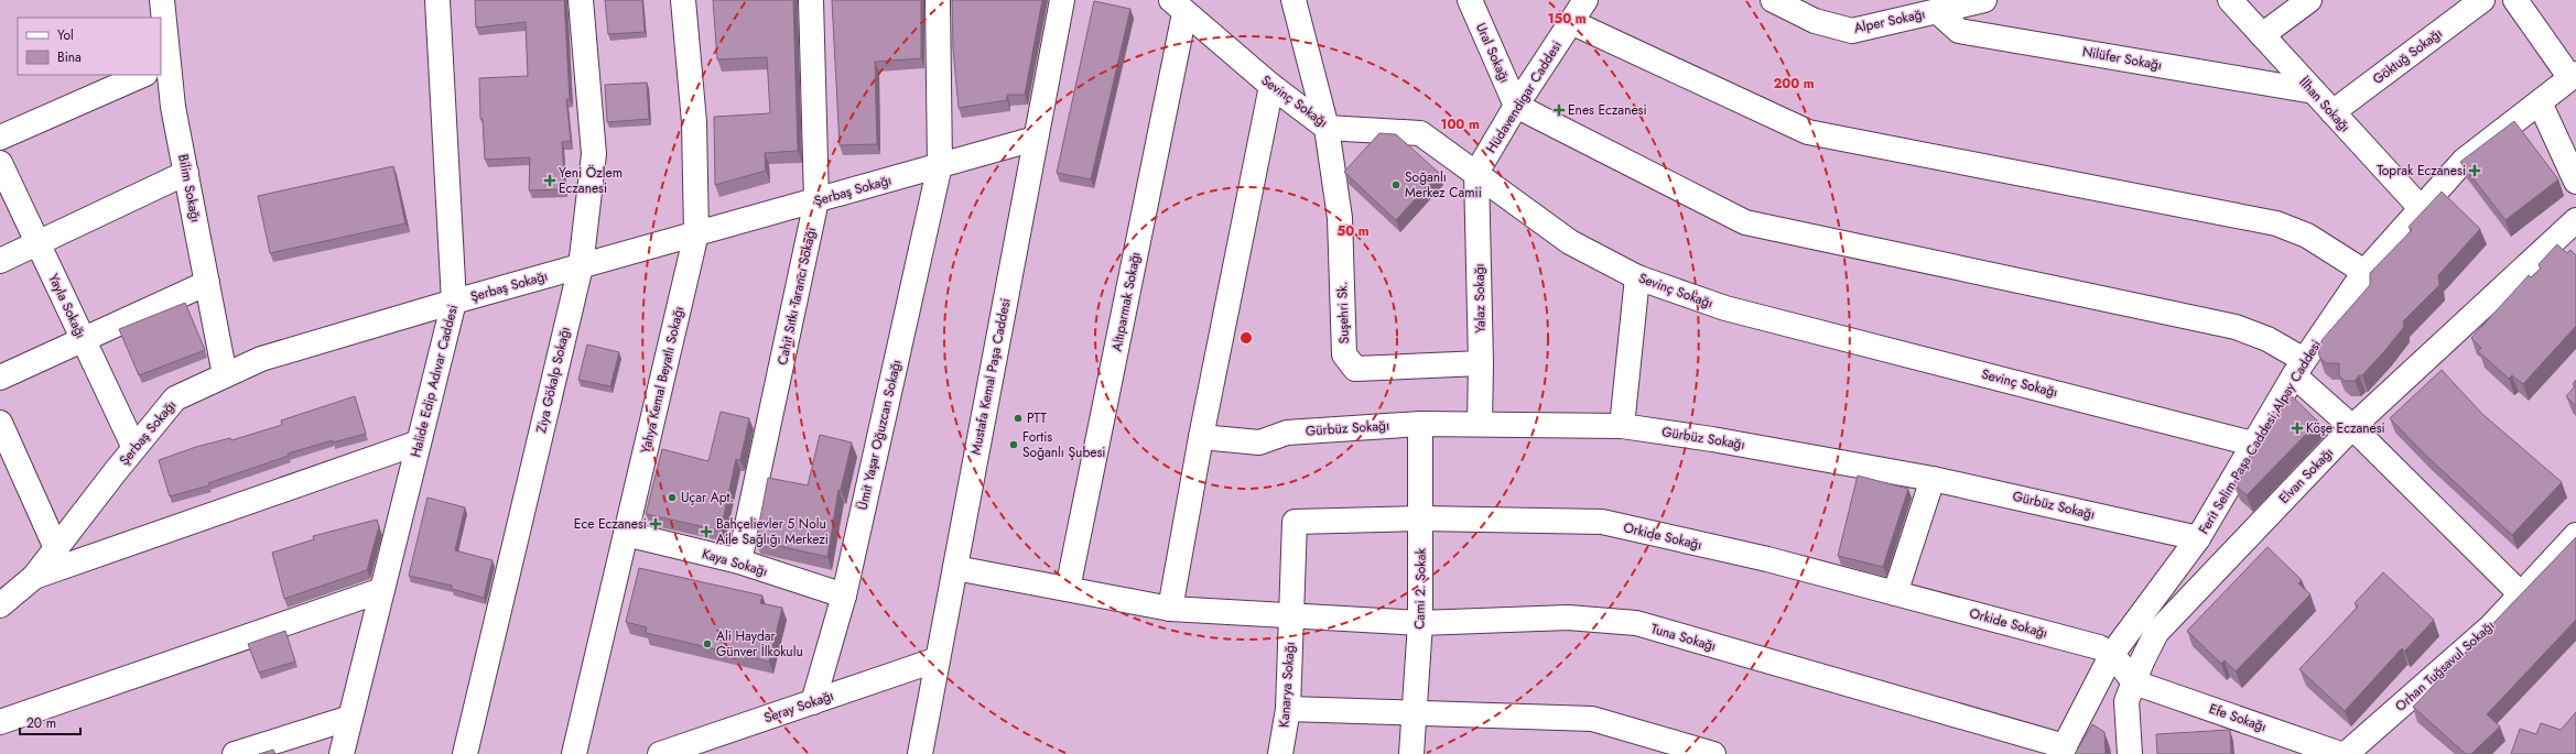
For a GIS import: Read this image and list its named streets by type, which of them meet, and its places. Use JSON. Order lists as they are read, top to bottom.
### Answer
{
  "streets": {
    "street": [
      "Alper Sokağı",
      "Ural Sokağı",
      "Göktuğ Sokağı",
      "Nilüfer Sokağı",
      "Hüdavendigar Caddesi",
      "Sevinç Sokağı",
      "İlhan Sokağı",
      "Bilim Sokağı",
      "Şerbaş Sokağı",
      "Cahit Sıtkı Tarancı Sokağı",
      "Yalaz Sokağı",
      "Altıparmak Sokağı",
      "Yayla Sokağı",
      "Suşehri Sk.",
      "Mustafa Kemal Paşa Caddesi",
      "Ziya Gökalp Sokağı",
      "Yahya Kemal Beyatlı Sokağı",
      "Halide Edip Adıvar Caddesi",
      "Gürbüz Sokağı",
      "Ümit Yaşar Oğuzcan Sokağı",
      "Ferit Selim Paşa Caddesi;Alpay Caddesi",
      "Elvan Sokağı",
      "Orkide Sokağı",
      "Kaya Sokağı",
      "Cami 2. Sokak",
      "Tuna Sokağı",
      "Orhan Tuğsavul Sokağı",
      "Kanarya Sokağı",
      "Seray Sokağı",
      "Efe Sokağı"
    ]
  },
  "crossings": [
    ["Alper Sokağı", "Nilüfer Sokağı"],
    ["Ural Sokağı", "Hüdavendigar Caddesi"],
    ["Göktuğ Sokağı", "İlhan Sokağı"],
    ["Nilüfer Sokağı", "İlhan Sokağı"],
    ["Hüdavendigar Caddesi", "Sevinç Sokağı"],
    ["Hüdavendigar Caddesi", "Yalaz Sokağı"],
    ["Sevinç Sokağı", "Yalaz Sokağı"],
    ["Sevinç Sokağı", "Altıparmak Sokağı"],
    ["Sevinç Sokağı", "Suşehri Sk."],
    ["Sevinç Sokağı", "Ferit Selim Paşa Caddesi;Alpay Caddesi"],
    ["İlhan Sokağı", "Ferit Selim Paşa Caddesi;Alpay Caddesi"],
    ["Bilim Sokağı", "Şerbaş Sokağı"],
    ["Şerbaş Sokağı", "Cahit Sıtkı Tarancı Sokağı"],
    ["Şerbaş Sokağı", "Yayla Sokağı"],
    ["Şerbaş Sokağı", "Mustafa Kemal Paşa Caddesi"],
    ["Şerbaş Sokağı", "Ziya Gökalp Sokağı"],
    ["Şerbaş Sokağı", "Yahya Kemal Beyatlı Sokağı"],
    ["Şerbaş Sokağı", "Halide Edip Adıvar Caddesi"],
    ["Şerbaş Sokağı", "Ümit Yaşar Oğuzcan Sokağı"],
    ["Cahit Sıtkı Tarancı Sokağı", "Kaya Sokağı"],
    ["Yalaz Sokağı", "Suşehri Sk."],
    ["Yalaz Sokağı", "Gürbüz Sokağı"],
    ["Altıparmak Sokağı", "Tuna Sokağı"],
    ["Mustafa Kemal Paşa Caddesi", "Tuna Sokağı"],
    ["Mustafa Kemal Paşa Caddesi", "Seray Sokağı"],
    ["Yahya Kemal Beyatlı Sokağı", "Kaya Sokağı"],
    ["Gürbüz Sokağı", "Ferit Selim Paşa Caddesi;Alpay Caddesi"],
    ["Gürbüz Sokağı", "Cami 2. Sokak"],
    ["Ümit Yaşar Oğuzcan Sokağı", "Kaya Sokağı"],
    ["Ümit Yaşar Oğuzcan Sokağı", "Seray Sokağı"],
    ["Ferit Selim Paşa Caddesi;Alpay Caddesi", "Orkide Sokağı"],
    ["Ferit Selim Paşa Caddesi;Alpay Caddesi", "Tuna Sokağı"],
    ["Elvan Sokağı", "Efe Sokağı"],
    ["Orkide Sokağı", "Cami 2. Sokak"],
    ["Orkide Sokağı", "Tuna Sokağı"],
    ["Orkide Sokağı", "Kanarya Sokağı"],
    ["Cami 2. Sokak", "Tuna Sokağı"],
    ["Tuna Sokağı", "Kanarya Sokağı"]
  ],
  "places": {
    "health": [
      "Enes Eczanesi",
      "Toprak Eczanesi",
      "Yeni Özlem Eczanesi",
      "Köşe Eczanesi",
      "Ece Eczanesi",
      "Bahçelievler 5 Nolu Aile Sağlığı Merkezi"
    ],
    "other": [
      "Soğanlı Merkez Camii",
      "PTT",
      "Fortis Soğanlı Şubesi",
      "Uçar Apt.",
      "Ali Haydar Günver İlkokulu"
    ]
  },
  "legend": ["Yol", "Bina"],
  "scale_bar": "20 m",
  "rings": [
    "150 m",
    "200 m",
    "100 m",
    "50 m"
  ]
}
